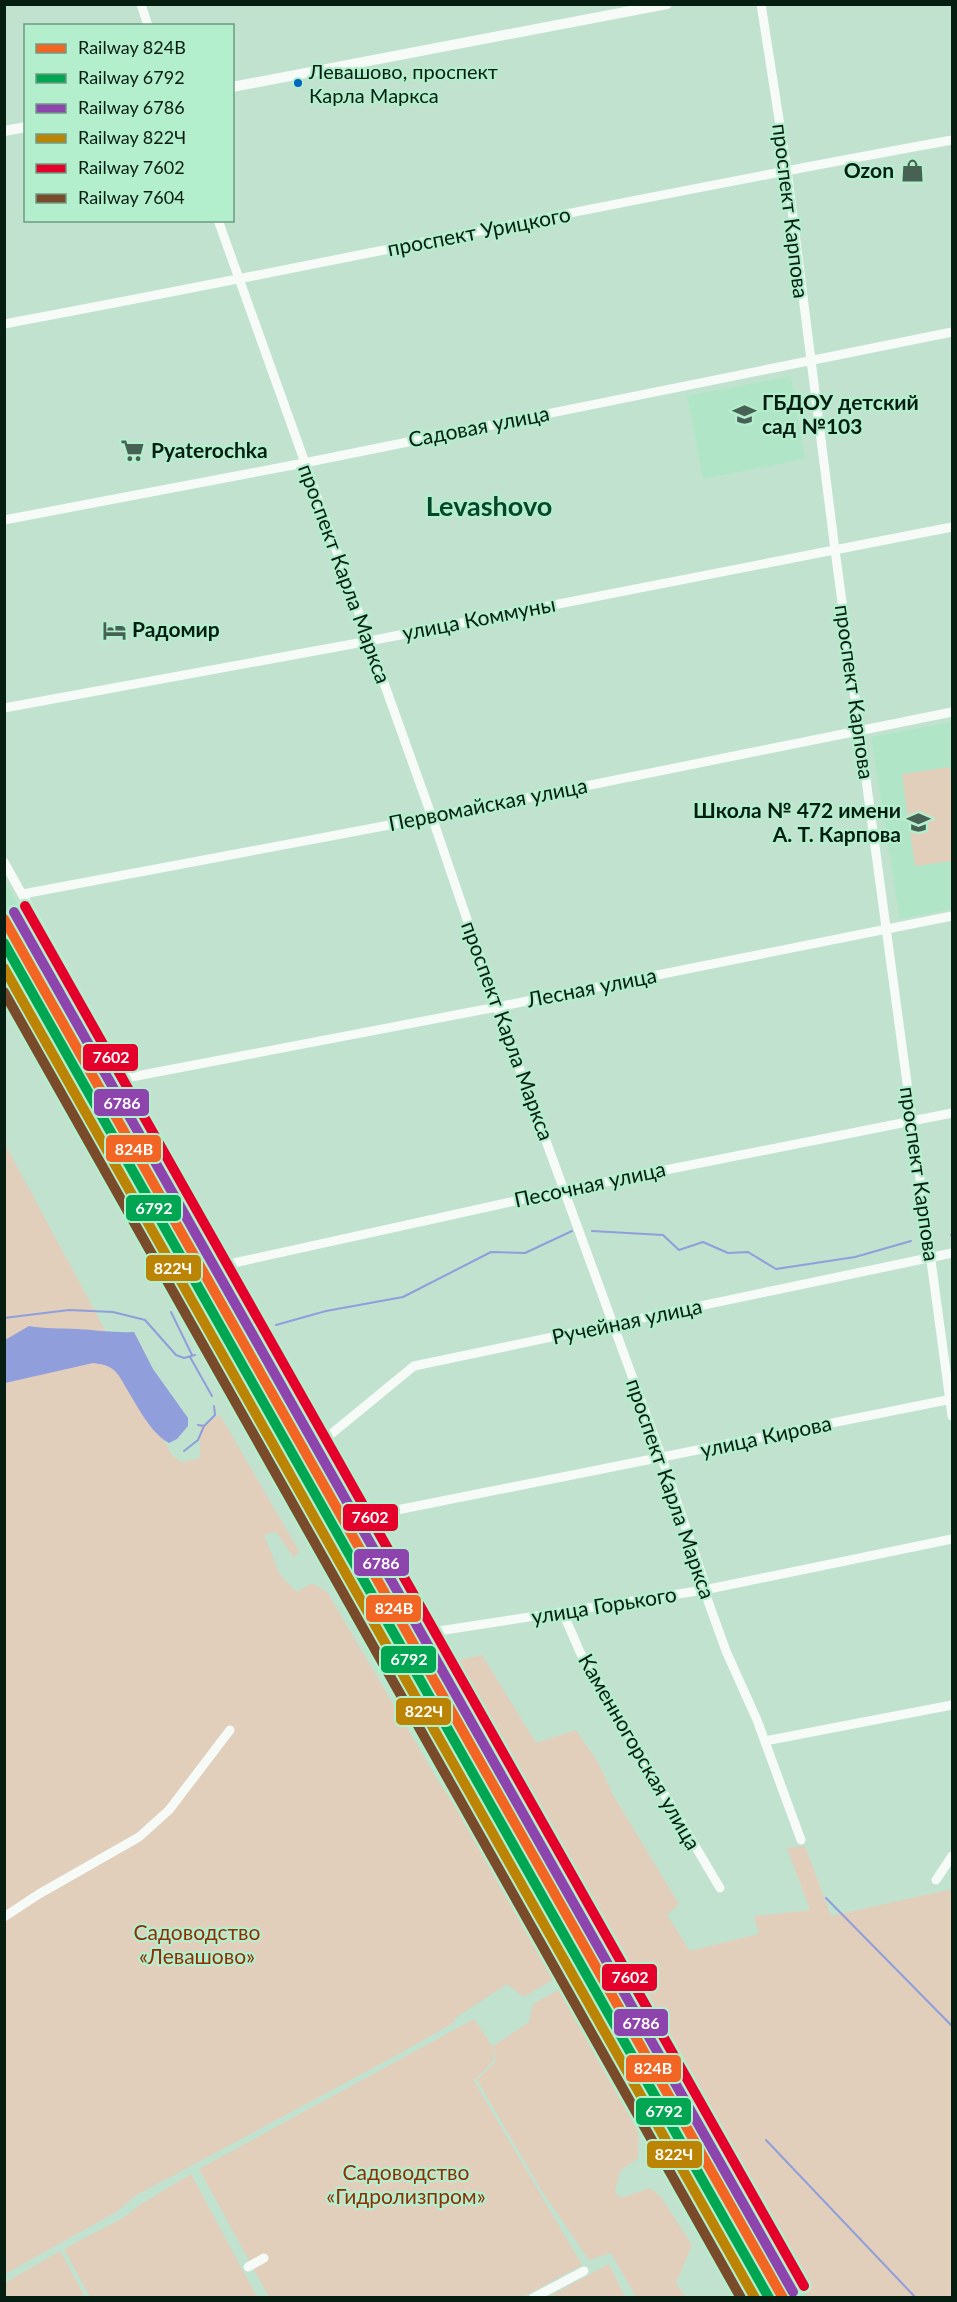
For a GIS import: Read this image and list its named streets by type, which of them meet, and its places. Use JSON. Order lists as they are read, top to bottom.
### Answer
{
  "streets": {
    "street": [
      "проспект Карпова",
      "проспект Урицкого",
      "Садовая улица",
      "проспект Карла Маркса",
      "улица Коммуны",
      "Первомайская улица",
      "Лесная улица",
      "Песочная улица",
      "Ручейная улица",
      "улица Кирова",
      "улица Горького",
      "Каменногорская улица"
    ]
  },
  "crossings": [
    ["проспект Карпова", "проспект Урицкого"],
    ["проспект Карпова", "Садовая улица"],
    ["проспект Карпова", "улица Коммуны"],
    ["проспект Карпова", "Первомайская улица"],
    ["проспект Карпова", "Лесная улица"],
    ["проспект Карпова", "Песочная улица"],
    ["проспект Карпова", "Ручейная улица"],
    ["проспект Карпова", "улица Кирова"],
    ["проспект Урицкого", "проспект Карла Маркса"],
    ["Садовая улица", "проспект Карла Маркса"],
    ["проспект Карла Маркса", "улица Коммуны"],
    ["проспект Карла Маркса", "Первомайская улица"],
    ["проспект Карла Маркса", "Лесная улица"],
    ["проспект Карла Маркса", "Песочная улица"],
    ["проспект Карла Маркса", "Ручейная улица"],
    ["проспект Карла Маркса", "улица Кирова"],
    ["проспект Карла Маркса", "улица Горького"],
    ["Ручейная улица", "улица Кирова"],
    ["улица Горького", "Каменногорская улица"]
  ],
  "districts": ["Levashovo"],
  "parks": ["Садоводство «Левашово»", "Садоводство «Гидролизпром»"],
  "places": {
    "other": ["Левашово, проспект Карла Маркса"],
    "shop": ["Ozon"],
    "school or university": ["ГБДОУ детский сад №103", "Школа № 472 имени А. Т. Карпова"],
    "supermarket": ["Pyaterochka"],
    "hotel": ["Радомир"]
  },
  "lines": [
    "rail line 7602",
    "rail line 6786",
    "rail line 824В",
    "rail line 6792",
    "rail line 822Ч",
    "rail line 7604"
  ],
  "legend": [
    "Railway 824В",
    "Railway 6792",
    "Railway 6786",
    "Railway 822Ч",
    "Railway 7602",
    "Railway 7604"
  ]
}
